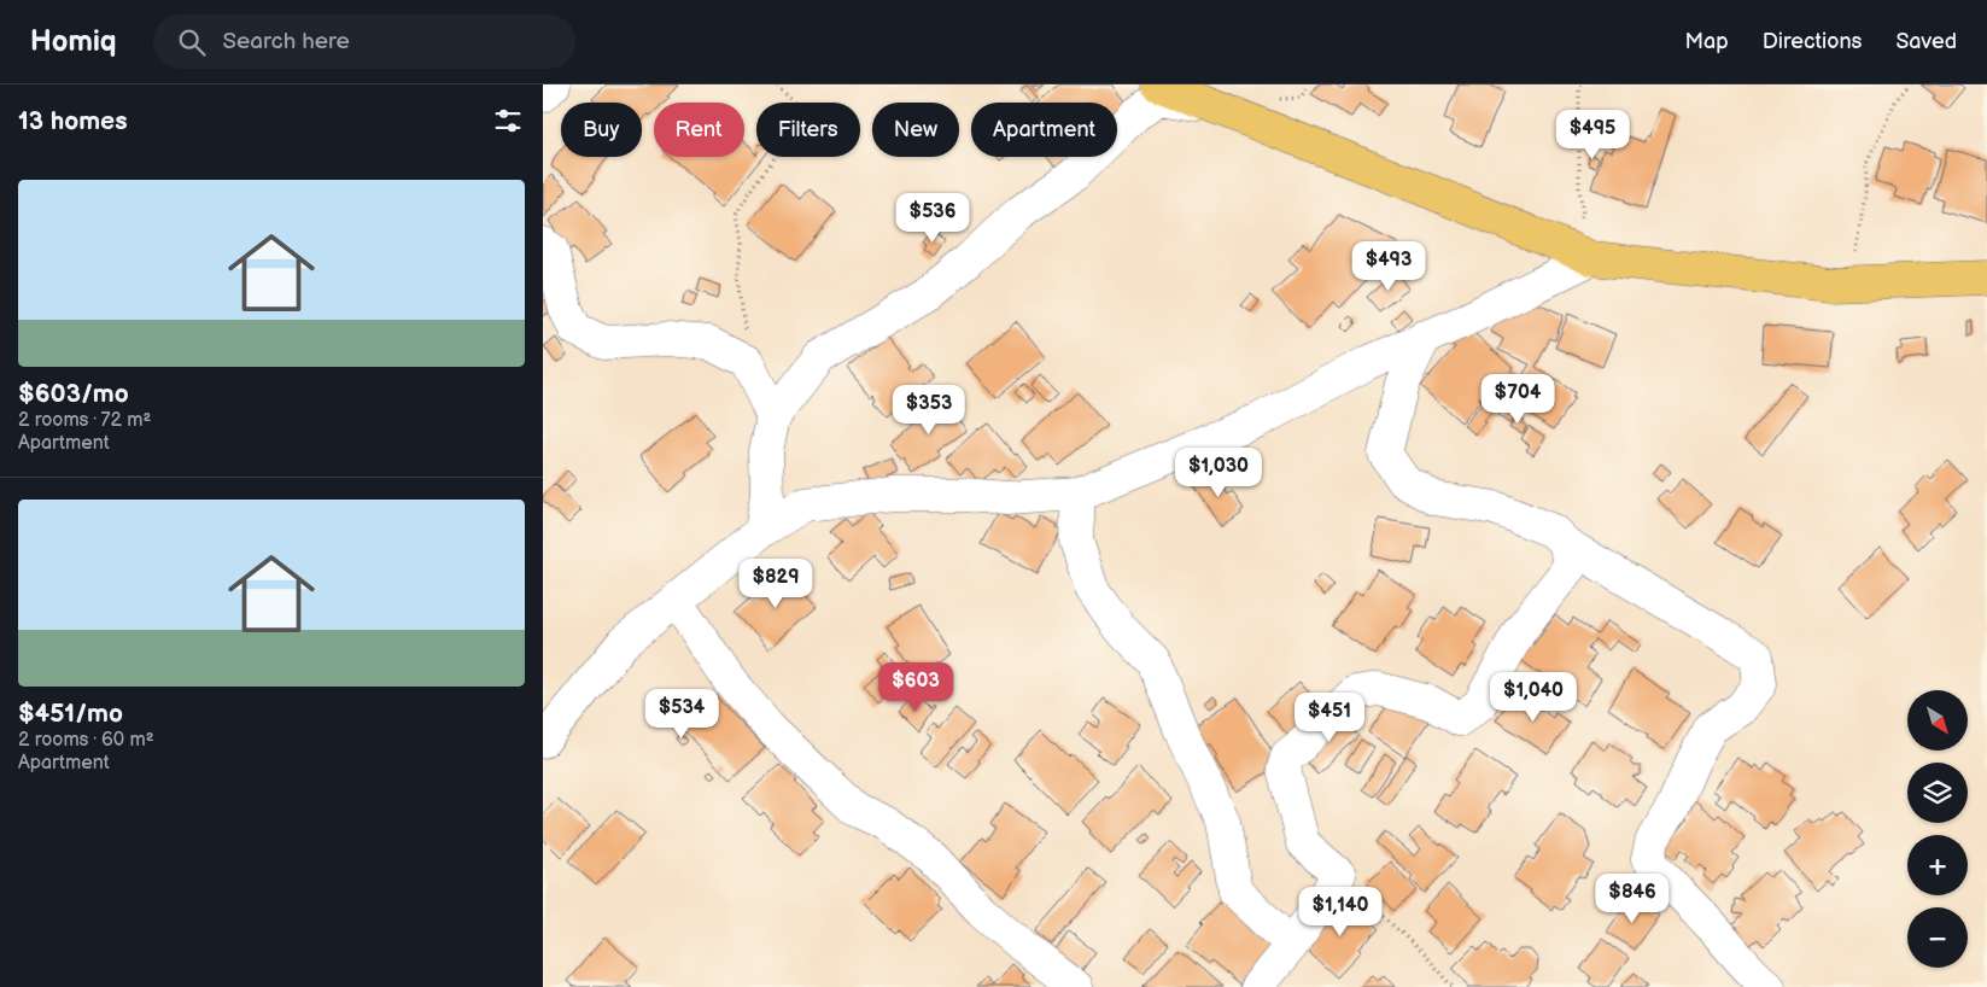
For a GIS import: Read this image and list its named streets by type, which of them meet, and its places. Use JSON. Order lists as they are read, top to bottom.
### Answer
{
  "north": "bottom right",
  "page": {
    "header": "Homiq",
    "search": "Search here",
    "nav": ["Map", "Directions", "Saved"],
    "heading": "13 homes",
    "chip": [
      "Buy",
      "Rent",
      "Filters",
      "New",
      "Apartment"
    ],
    "price": [
      "$495",
      "$536",
      "$493",
      "$704",
      "$353",
      "$1,030",
      "$829",
      "$603",
      "$1,040",
      "$534",
      "$451",
      "$846",
      "$1,140"
    ],
    "list": [
      {
        "name": "$603/mo",
        "note": "2 rooms · 72 m² · Apartment"
      },
      {
        "name": "$451/mo",
        "note": "2 rooms · 60 m² · Apartment"
      }
    ],
    "map_buttons": ["+", "−"]
  }
}
